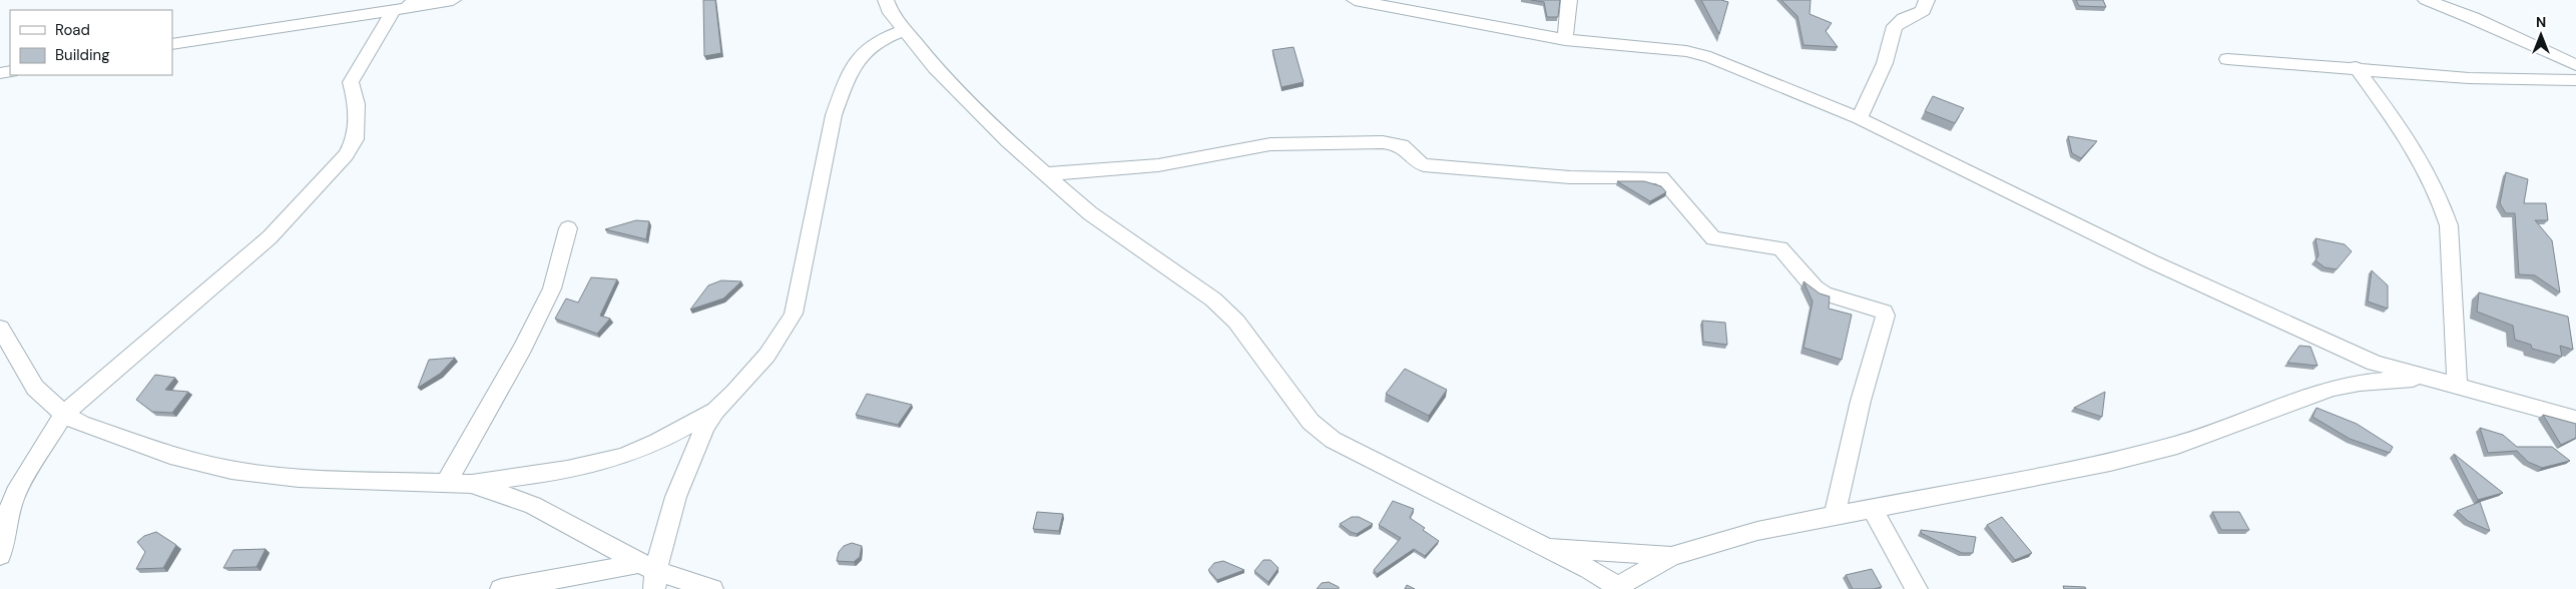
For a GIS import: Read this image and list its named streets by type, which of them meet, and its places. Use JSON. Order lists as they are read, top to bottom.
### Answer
{
  "legend": ["Road", "Building"],
  "north": "top"
}
